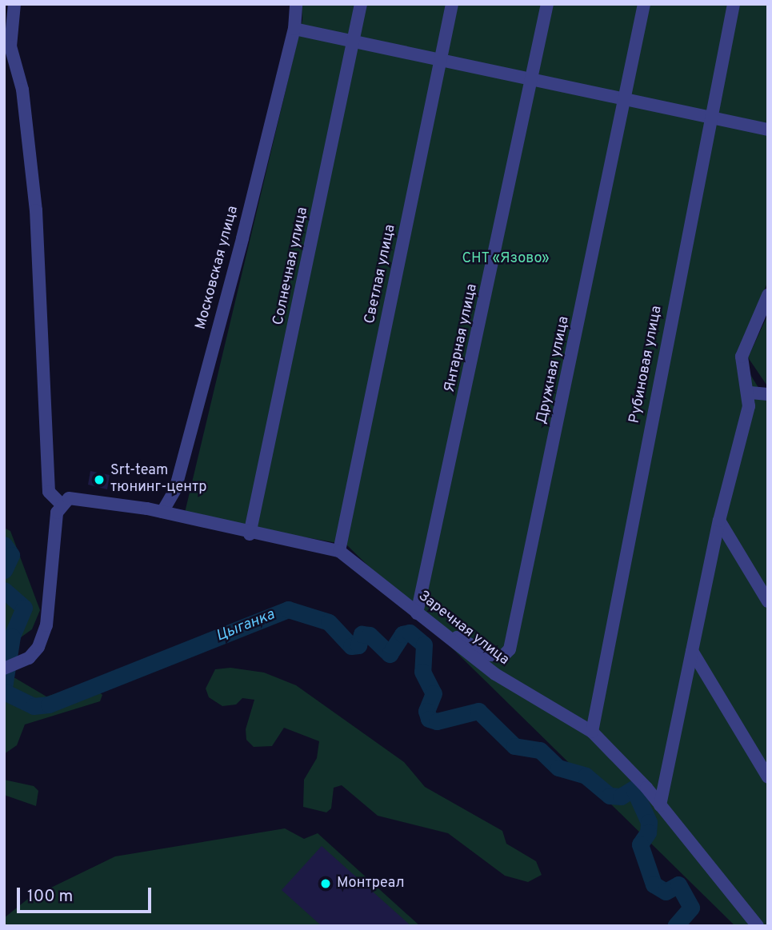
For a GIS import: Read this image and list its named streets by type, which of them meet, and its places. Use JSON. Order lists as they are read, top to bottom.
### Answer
{
  "streets": {
    "street": [
      "Солнечная улица",
      "Московская улица",
      "Светлая улица",
      "Янтарная улица",
      "Рубиновая улица",
      "Дружная улица",
      "Заречная улица"
    ]
  },
  "crossings": [
    ["Солнечная улица", "Заречная улица"],
    ["Московская улица", "Заречная улица"],
    ["Светлая улица", "Заречная улица"],
    ["Янтарная улица", "Дружная улица"],
    ["Янтарная улица", "Заречная улица"],
    ["Рубиновая улица", "Заречная улица"],
    ["Дружная улица", "Заречная улица"]
  ],
  "water": ["Цыганка"],
  "parks": ["СНТ «Язово»"],
  "places": ["Srt-team тюнинг-центр", "Монтреал"],
  "scale_bar": "100 m"
}
